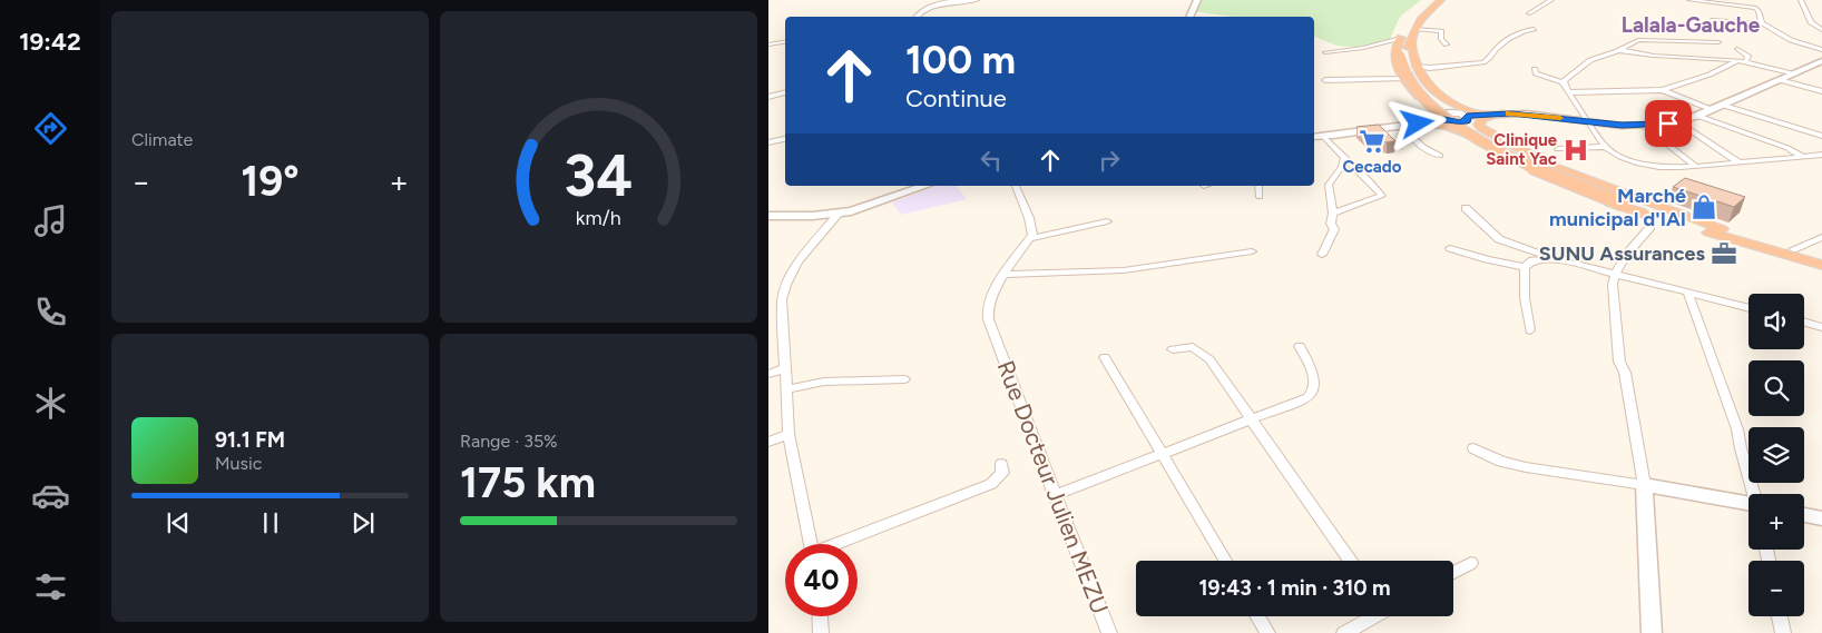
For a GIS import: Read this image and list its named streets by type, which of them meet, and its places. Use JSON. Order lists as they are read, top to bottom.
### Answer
{
  "streets": {
    "street": ["Rue Docteur Julien MEZU"]
  },
  "districts": ["Lalala-Gauche"],
  "places": {
    "supermarket": ["Cecado"],
    "hospital": ["Clinique Saint Yac"],
    "shop": ["Marché municipal d'IAI"],
    "office": ["SUNU Assurances"]
  },
  "page": {
    "tabs": "19:42",
    "tile": [
      "Climate",
      ["Range · 35%", "175 km"]
    ],
    "turn": ["100 m", "Continue"],
    "heat": ["−", "19°", "+"],
    "map_buttons": ["+", "−"],
    "song": ["91.1 FM", "Music"],
    "limit": "40",
    "trip": "19:43 · 1 min · 310 m",
    "gauge": ["34", "km/h"]
  }
}
